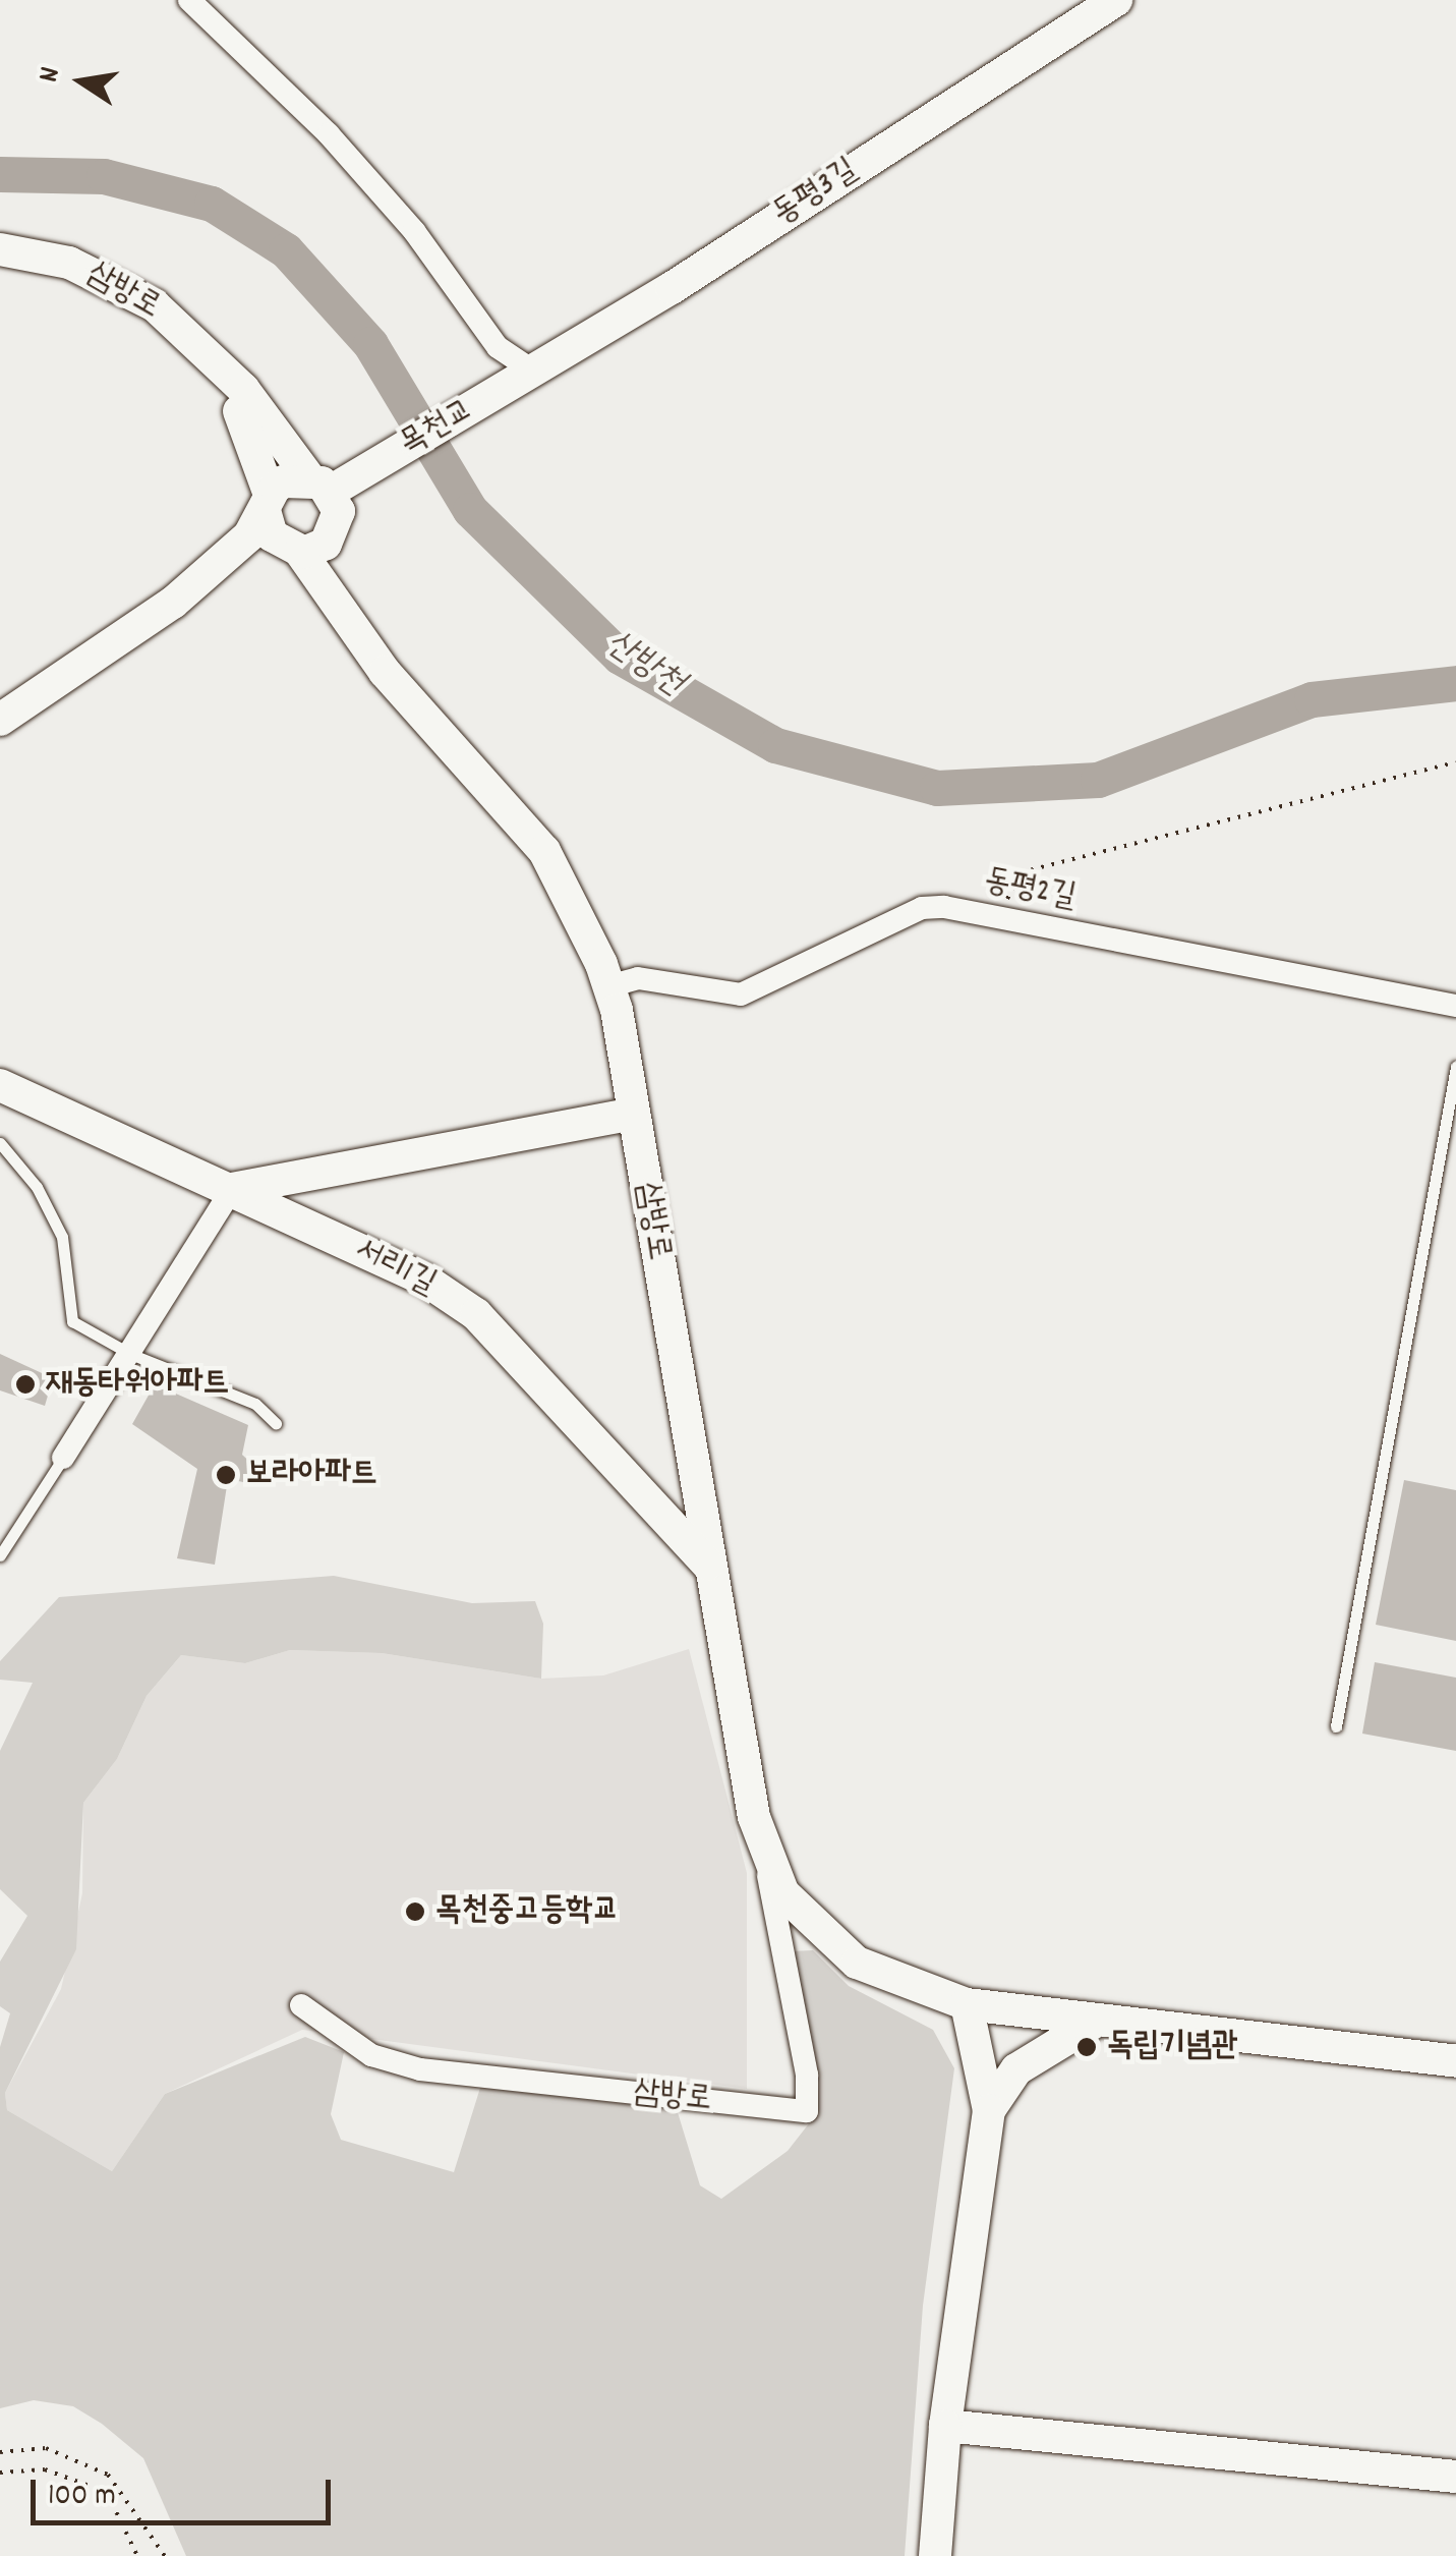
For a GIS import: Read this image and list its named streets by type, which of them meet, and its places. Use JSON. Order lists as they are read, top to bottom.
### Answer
{
  "streets": {
    "street": [
      "동평3길",
      "삼방로",
      "목천교",
      "동평2길",
      "서리1길"
    ]
  },
  "crossings": [
    ["동평3길", "목천교"],
    ["삼방로", "목천교"],
    ["삼방로", "동평2길"],
    ["삼방로", "서리1길"]
  ],
  "water": ["산방천"],
  "places": [
    "재동타워아파트",
    "보라아파트",
    "목천중고등학교",
    "독립기념관"
  ],
  "scale_bar": "100 m",
  "north": "left"
}
